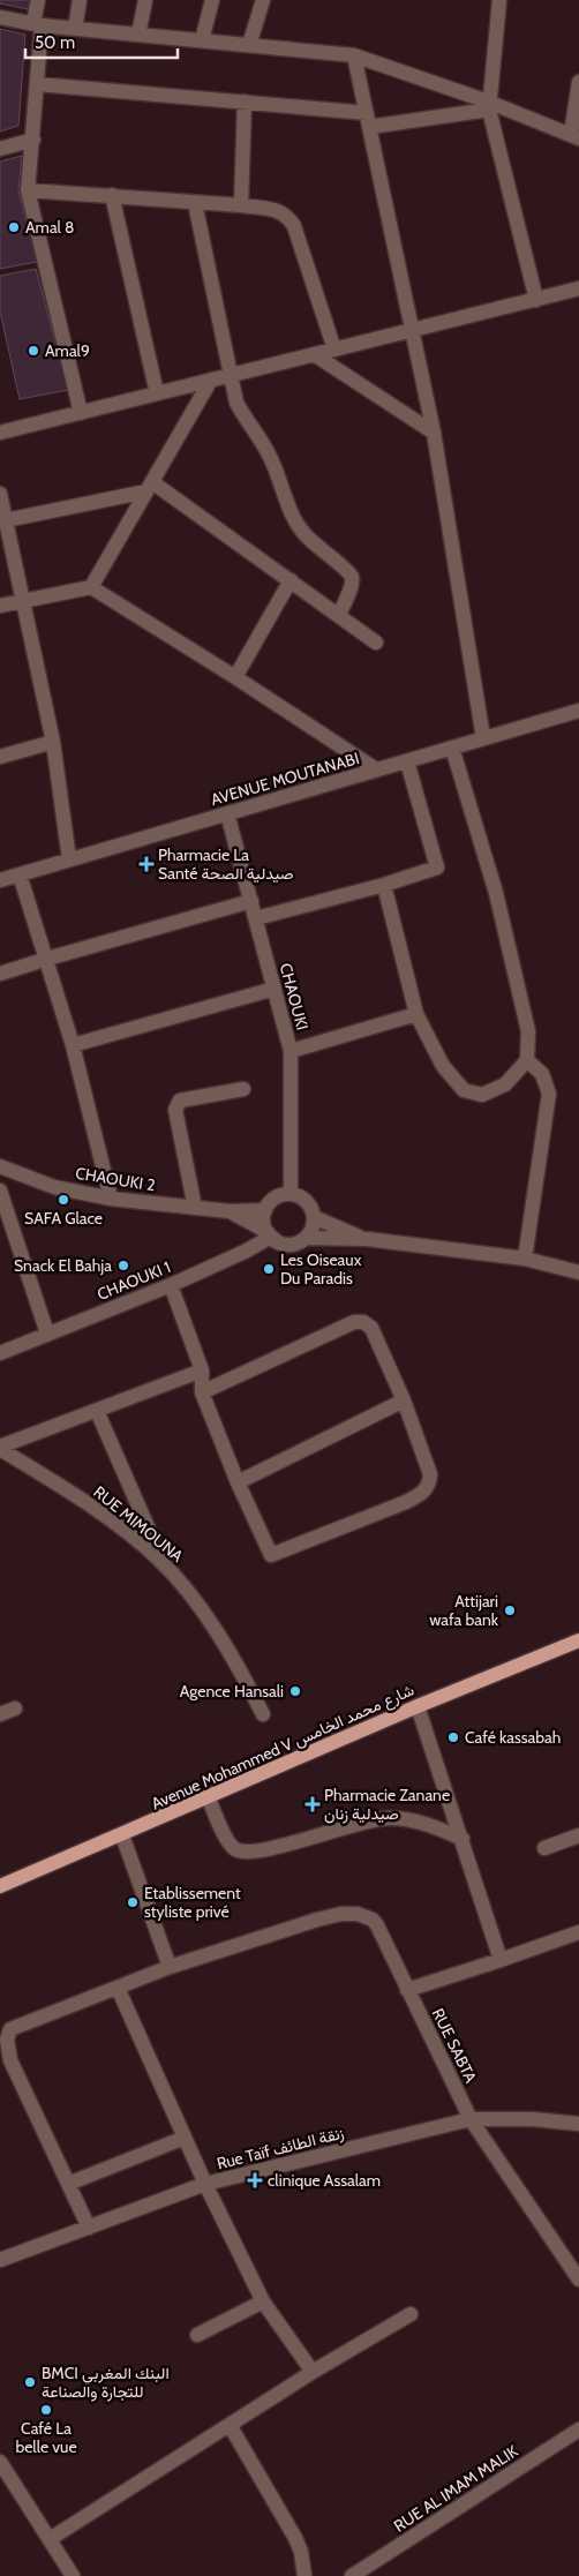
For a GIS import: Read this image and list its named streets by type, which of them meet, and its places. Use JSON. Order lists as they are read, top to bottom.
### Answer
{
  "streets": {
    "main road": ["Avenue Mohammed V شارع محمد الخامس"],
    "street": [
      "AVENUE MOUTANABI",
      "CHAOUKI",
      "CHAOUKI 2",
      "CHAOUKI 1",
      "RUE MIMOUNA",
      "RUE SABTA",
      "Rue Taïf زنقة الطائف",
      "RUE AL IMAM MALIK"
    ]
  },
  "crossings": [
    ["AVENUE MOUTANABI", "CHAOUKI"],
    ["CHAOUKI", "CHAOUKI 2"],
    ["CHAOUKI", "CHAOUKI 1"],
    ["CHAOUKI 2", "CHAOUKI 1"],
    ["RUE SABTA", "Rue Taïf زنقة الطائف"]
  ],
  "places": {
    "other": [
      "Amal 8",
      "Amal9",
      "SAFA Glace",
      "Snack El Bahja",
      "Les Oiseaux Du Paradis",
      "Attijari wafa bank",
      "Agence Hansali",
      "Café kassabah",
      "Etablissement styliste privé",
      "BMCI البنك المغربي للتجارة والصناعة",
      "Café La belle vue"
    ],
    "health": ["Pharmacie La Santé صيدلية الصحة", "Pharmacie Zanane صيدلية زنان", "clinique Assalam"]
  },
  "scale_bar": "50 m"
}
